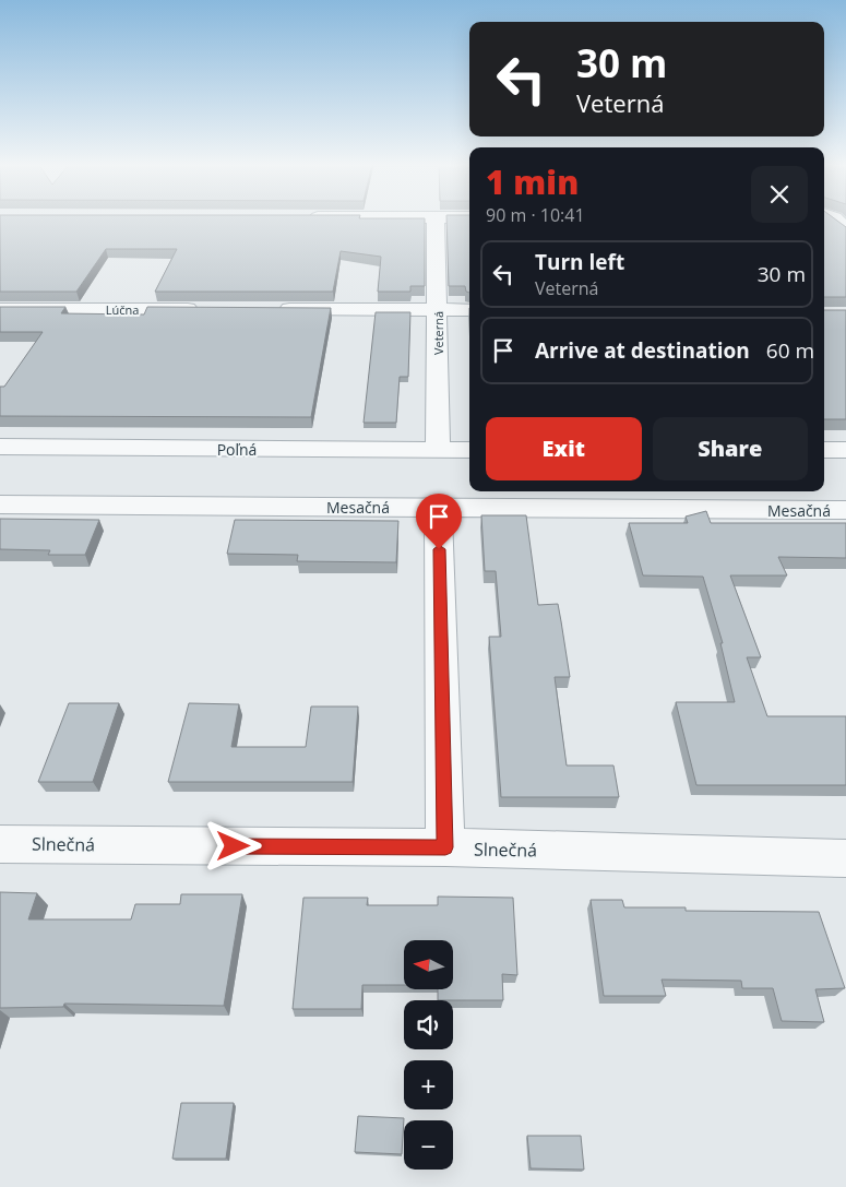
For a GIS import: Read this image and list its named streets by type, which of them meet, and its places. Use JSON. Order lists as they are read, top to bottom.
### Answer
{
  "streets": {
    "street": [
      "Lúčna",
      "Veterná",
      "Poľná",
      "Mesačná",
      "Slnečná"
    ]
  },
  "crossings": [
    ["Veterná", "Poľná"]
  ],
  "north": "left",
  "page": {
    "turn": ["30 m", "Veterná"],
    "heading": ["1 min", "90 m · 10:41"],
    "list": [
      {
        "name": "Turn left",
        "note": "Veterná",
        "value": "30 m"
      },
      {
        "name": "Arrive at destination",
        "value": "60 m"
      }
    ],
    "buttons": ["Exit", "Share"],
    "map_buttons": ["+", "−"]
  }
}
